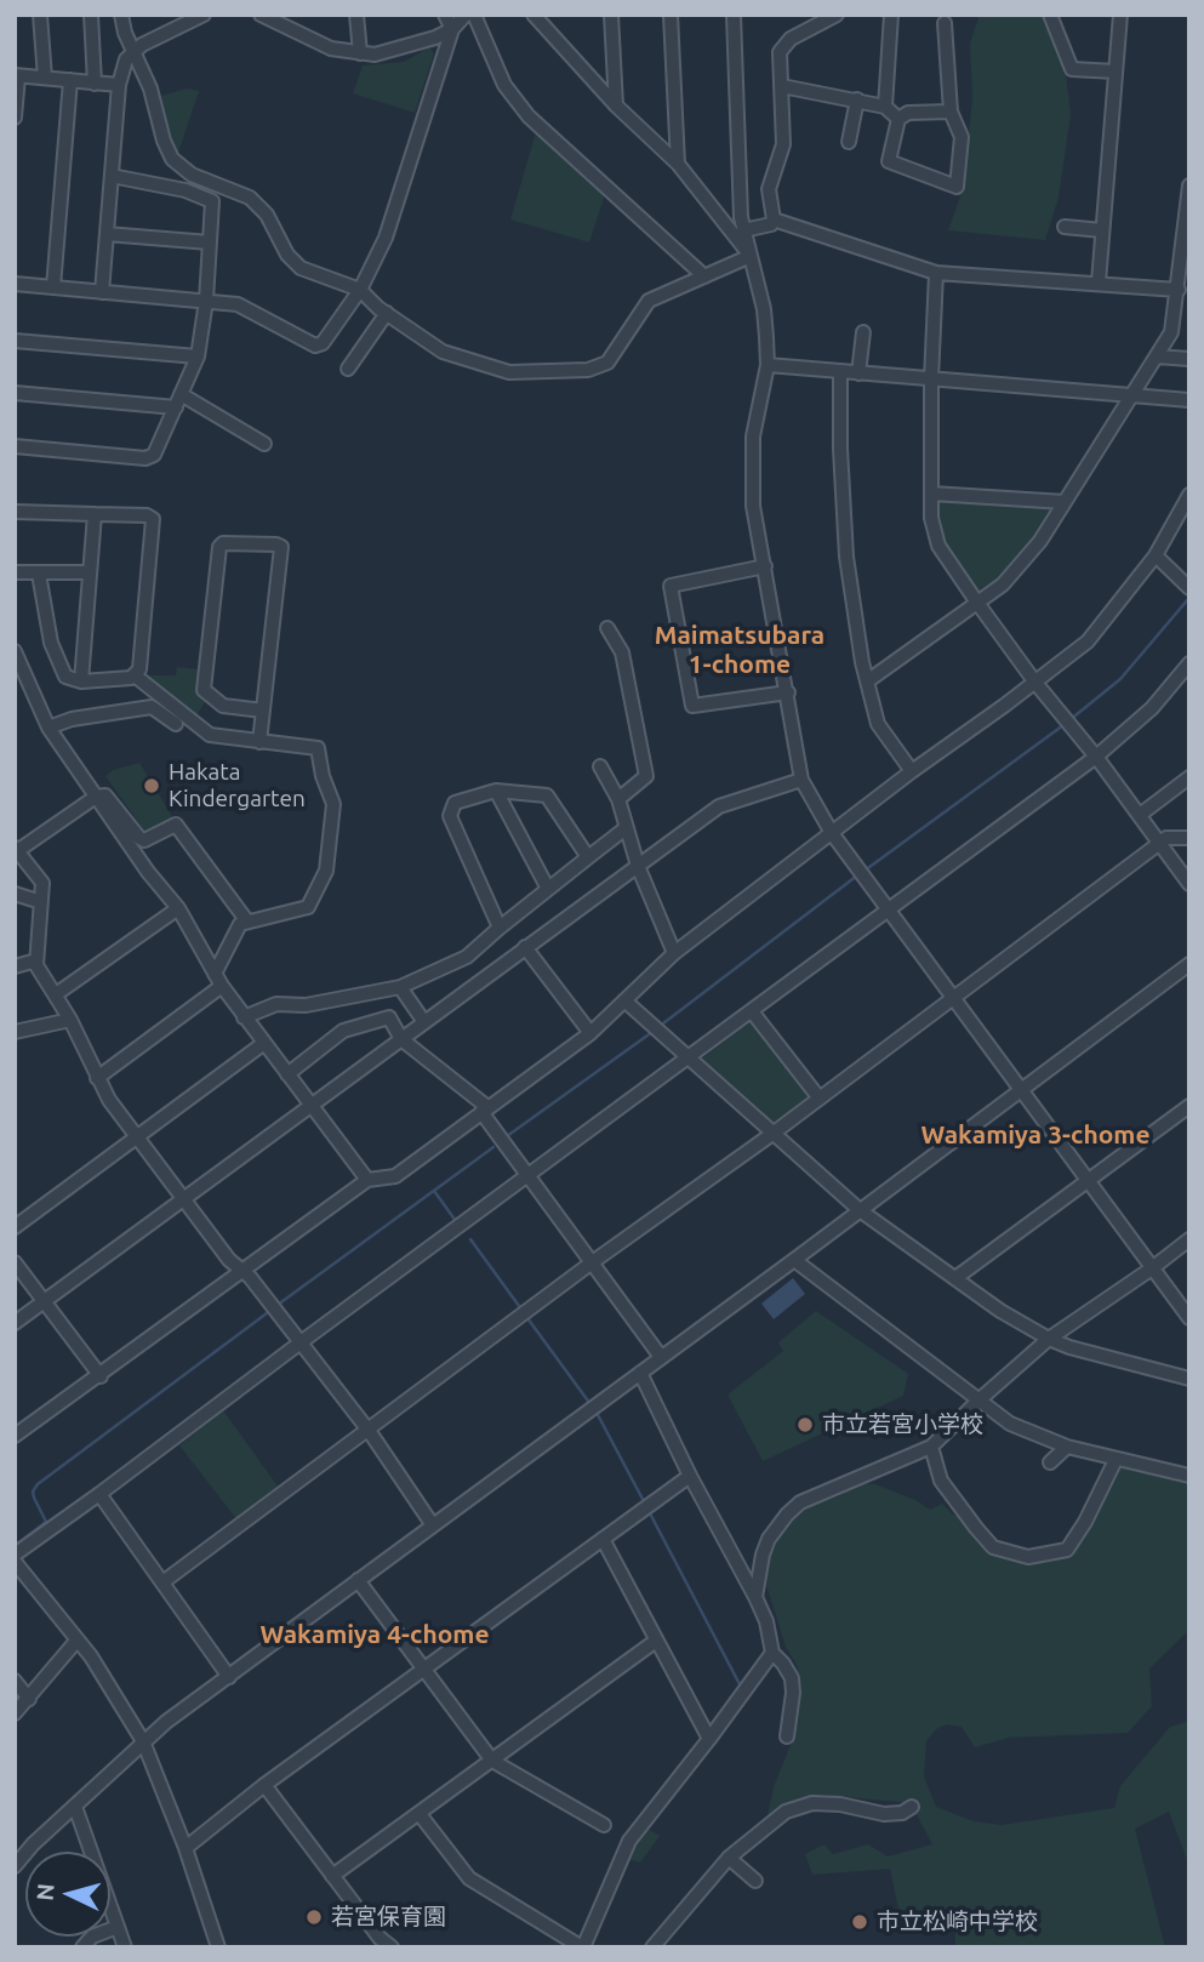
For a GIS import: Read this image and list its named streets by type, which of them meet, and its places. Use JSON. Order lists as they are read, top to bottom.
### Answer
{
  "districts": ["Maimatsubara 1-chome", "Wakamiya 3-chome", "Wakamiya 4-chome"],
  "places": [
    "Hakata Kindergarten",
    "市立若宮小学校",
    "若宮保育園",
    "市立松崎中学校"
  ],
  "north": "left"
}
